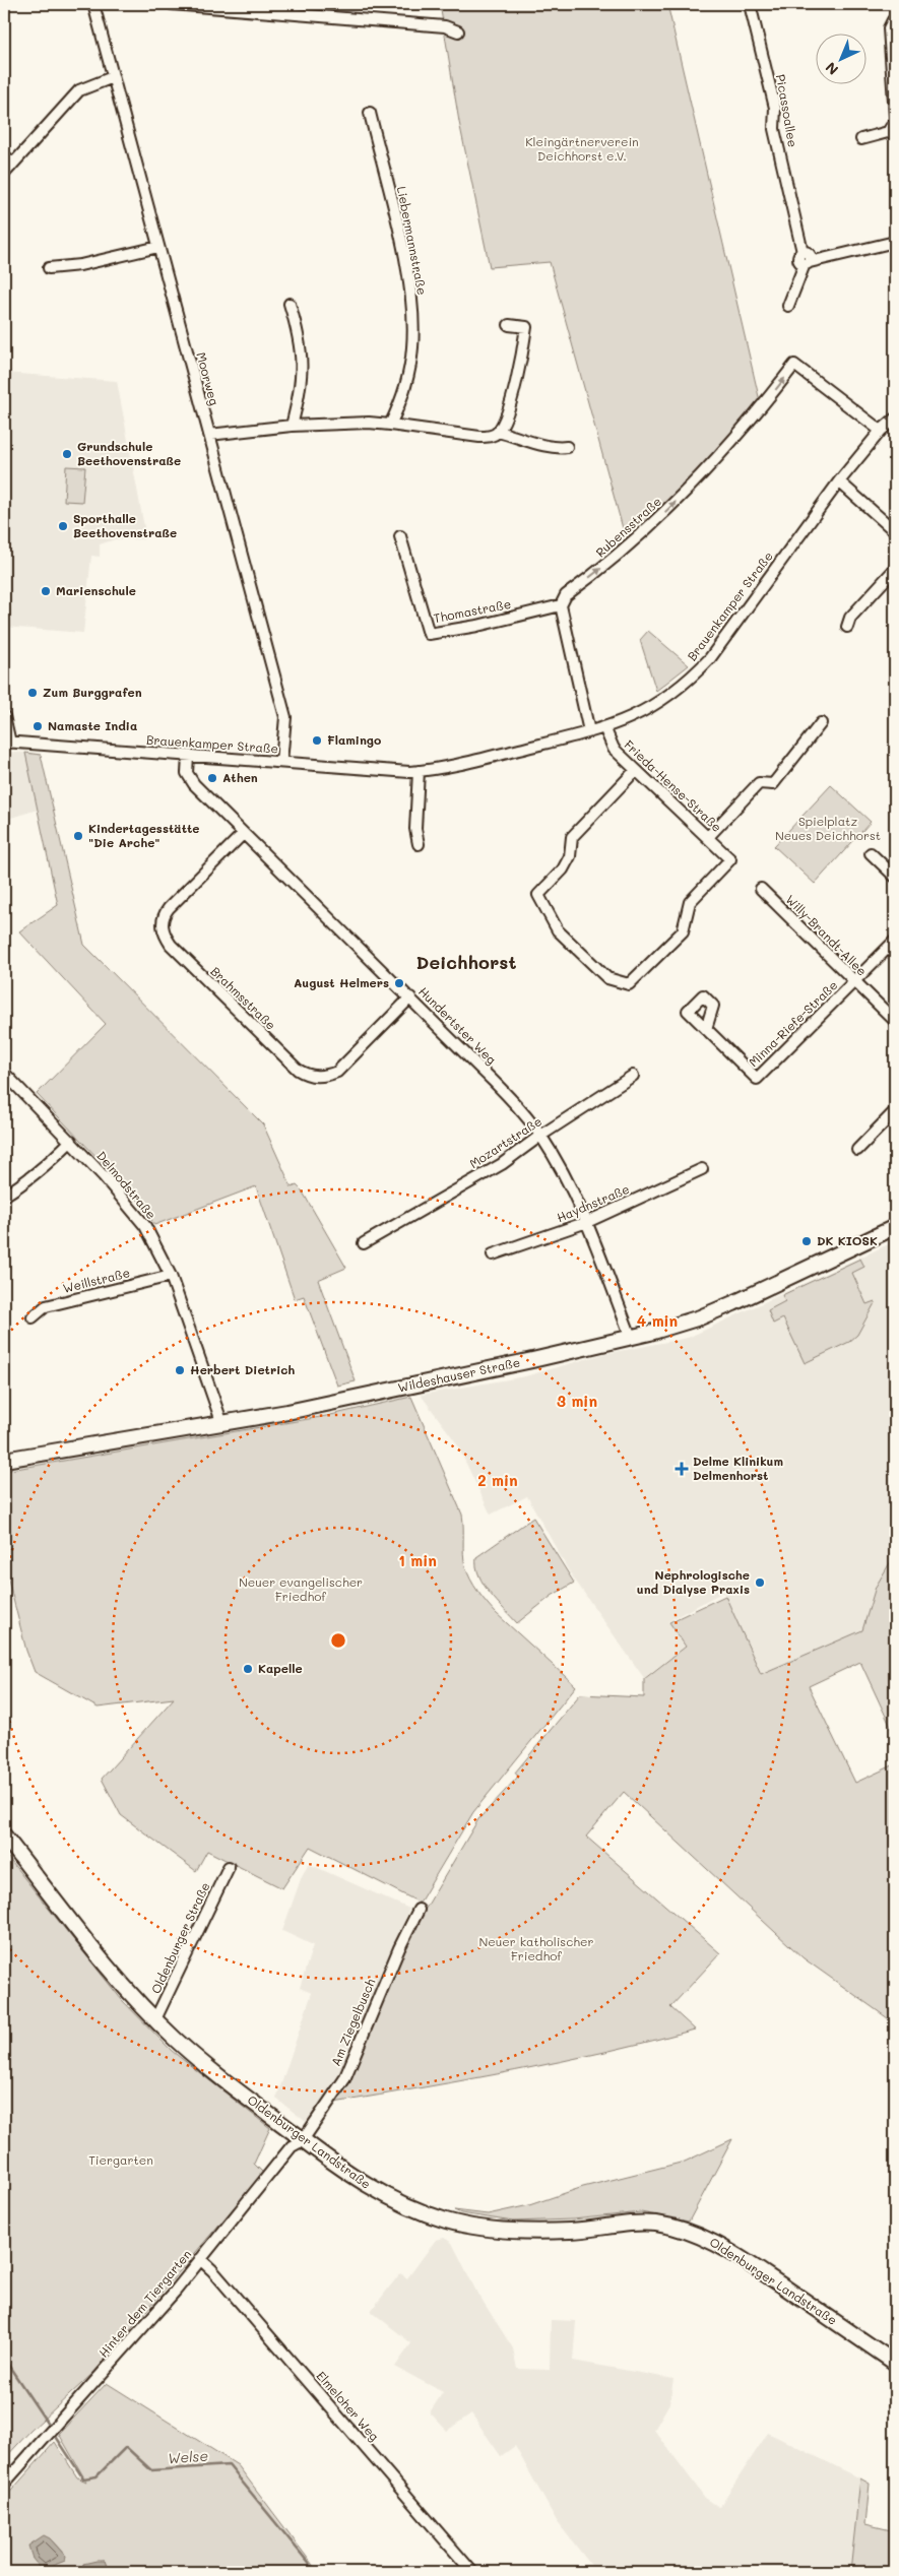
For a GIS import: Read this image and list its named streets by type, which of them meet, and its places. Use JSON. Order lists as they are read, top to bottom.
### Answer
{
  "streets": {
    "main road": ["Wildeshauser Straße", "Oldenburger Landstraße"],
    "street": [
      "Picassoallee",
      "Liebermannstraße",
      "Moorweg",
      "Rubensstraße",
      "Brauenkamper Straße",
      "Thomastraße",
      "Frieda-Hense-Straße",
      "Willy-Brandt-Allee",
      "Brahmsstraße",
      "Minna-Riefe-Straße",
      "Hundertster Weg",
      "Mozartstraße",
      "Delmodstraße",
      "Haydnstraße",
      "Weillstraße",
      "Oldenburger Straße",
      "Am Ziegelbusch",
      "Hinter dem Tiergarten",
      "Elmeloher Weg"
    ]
  },
  "crossings": [
    ["Moorweg", "Brauenkamper Straße"],
    ["Rubensstraße", "Brauenkamper Straße"],
    ["Rubensstraße", "Thomastraße"],
    ["Brauenkamper Straße", "Frieda-Hense-Straße"],
    ["Brauenkamper Straße", "Hundertster Weg"],
    ["Willy-Brandt-Allee", "Minna-Riefe-Straße"],
    ["Brahmsstraße", "Hundertster Weg"],
    ["Hundertster Weg", "Mozartstraße"],
    ["Hundertster Weg", "Haydnstraße"],
    ["Hundertster Weg", "Wildeshauser Straße"],
    ["Delmodstraße", "Weillstraße"],
    ["Delmodstraße", "Wildeshauser Straße"],
    ["Oldenburger Straße", "Oldenburger Landstraße"],
    ["Am Ziegelbusch", "Oldenburger Landstraße"],
    ["Am Ziegelbusch", "Hinter dem Tiergarten"],
    ["Oldenburger Landstraße", "Hinter dem Tiergarten"],
    ["Hinter dem Tiergarten", "Elmeloher Weg"]
  ],
  "one_way": ["Rubensstraße"],
  "districts": ["Deichhorst"],
  "water": ["Welse"],
  "parks": [
    "Kleingärtnerverein Deichhorst e.V.",
    "Spielplatz Neues Deichhorst",
    "Neuer evangelischer Friedhof",
    "Neuer katholischer Friedhof",
    "Tiergarten"
  ],
  "places": {
    "other": [
      "Grundschule Beethovenstraße",
      "Sporthalle Beethovenstraße",
      "Marienschule",
      "Zum Burggrafen",
      "Namaste India",
      "Flamingo",
      "Athen",
      "Kindertagesstätte \"Die Arche\"",
      "August Helmers",
      "DK KIOSK",
      "Herbert Dietrich",
      "Nephrologische und Dialyse Praxis",
      "Kapelle"
    ],
    "health": ["Delme Klinikum Delmenhorst"]
  },
  "north": "bottom left",
  "rings": [
    "4 min",
    "3 min",
    "2 min",
    "1 min"
  ]
}
